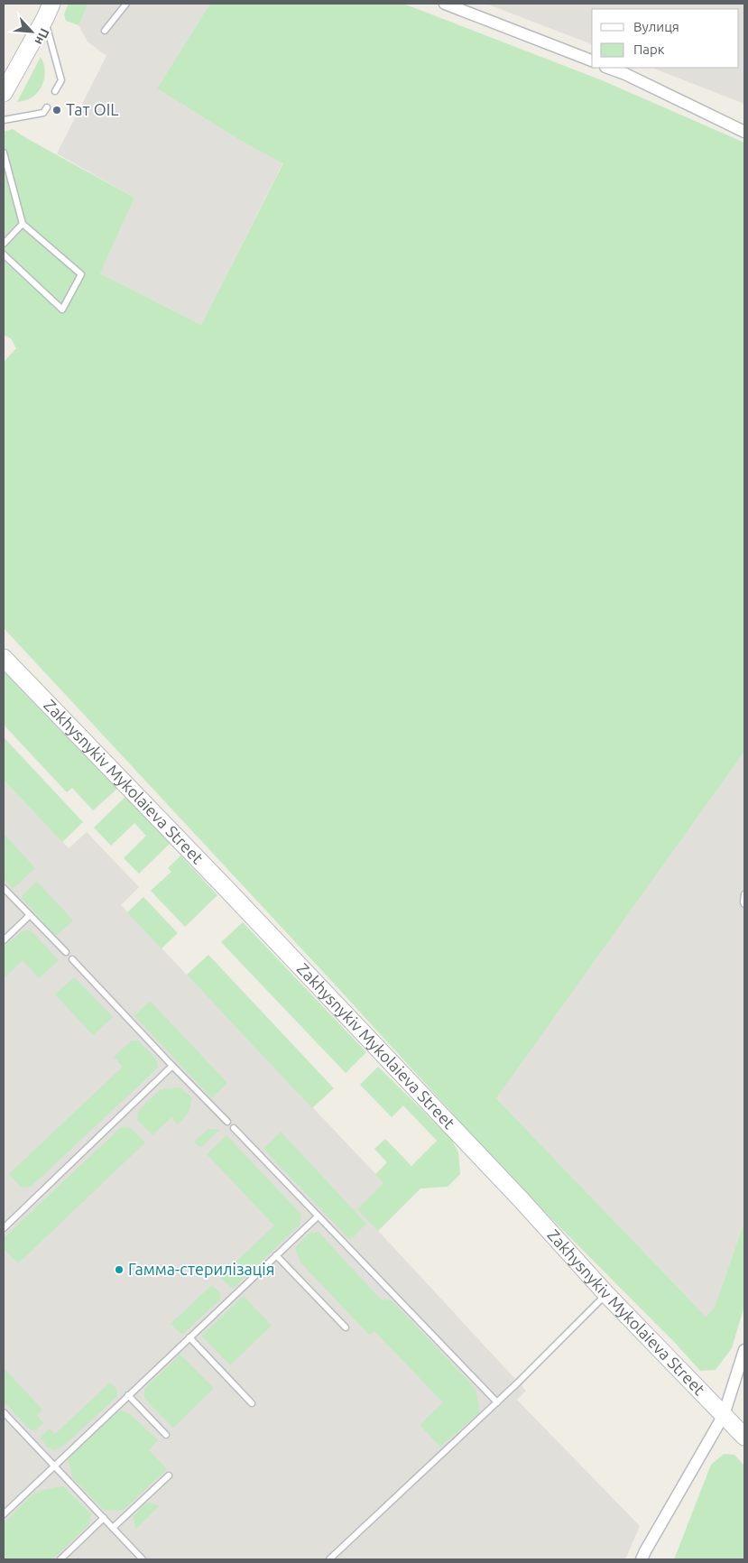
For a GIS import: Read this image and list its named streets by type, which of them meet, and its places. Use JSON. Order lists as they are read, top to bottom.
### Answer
{
  "streets": {
    "street": ["Zakhysnykiv Mykolaieva Street"]
  },
  "places": ["Тат OIL", "Гамма-стерилізація"],
  "legend": ["Вулиця", "Парк"],
  "north": "bottom right"
}
